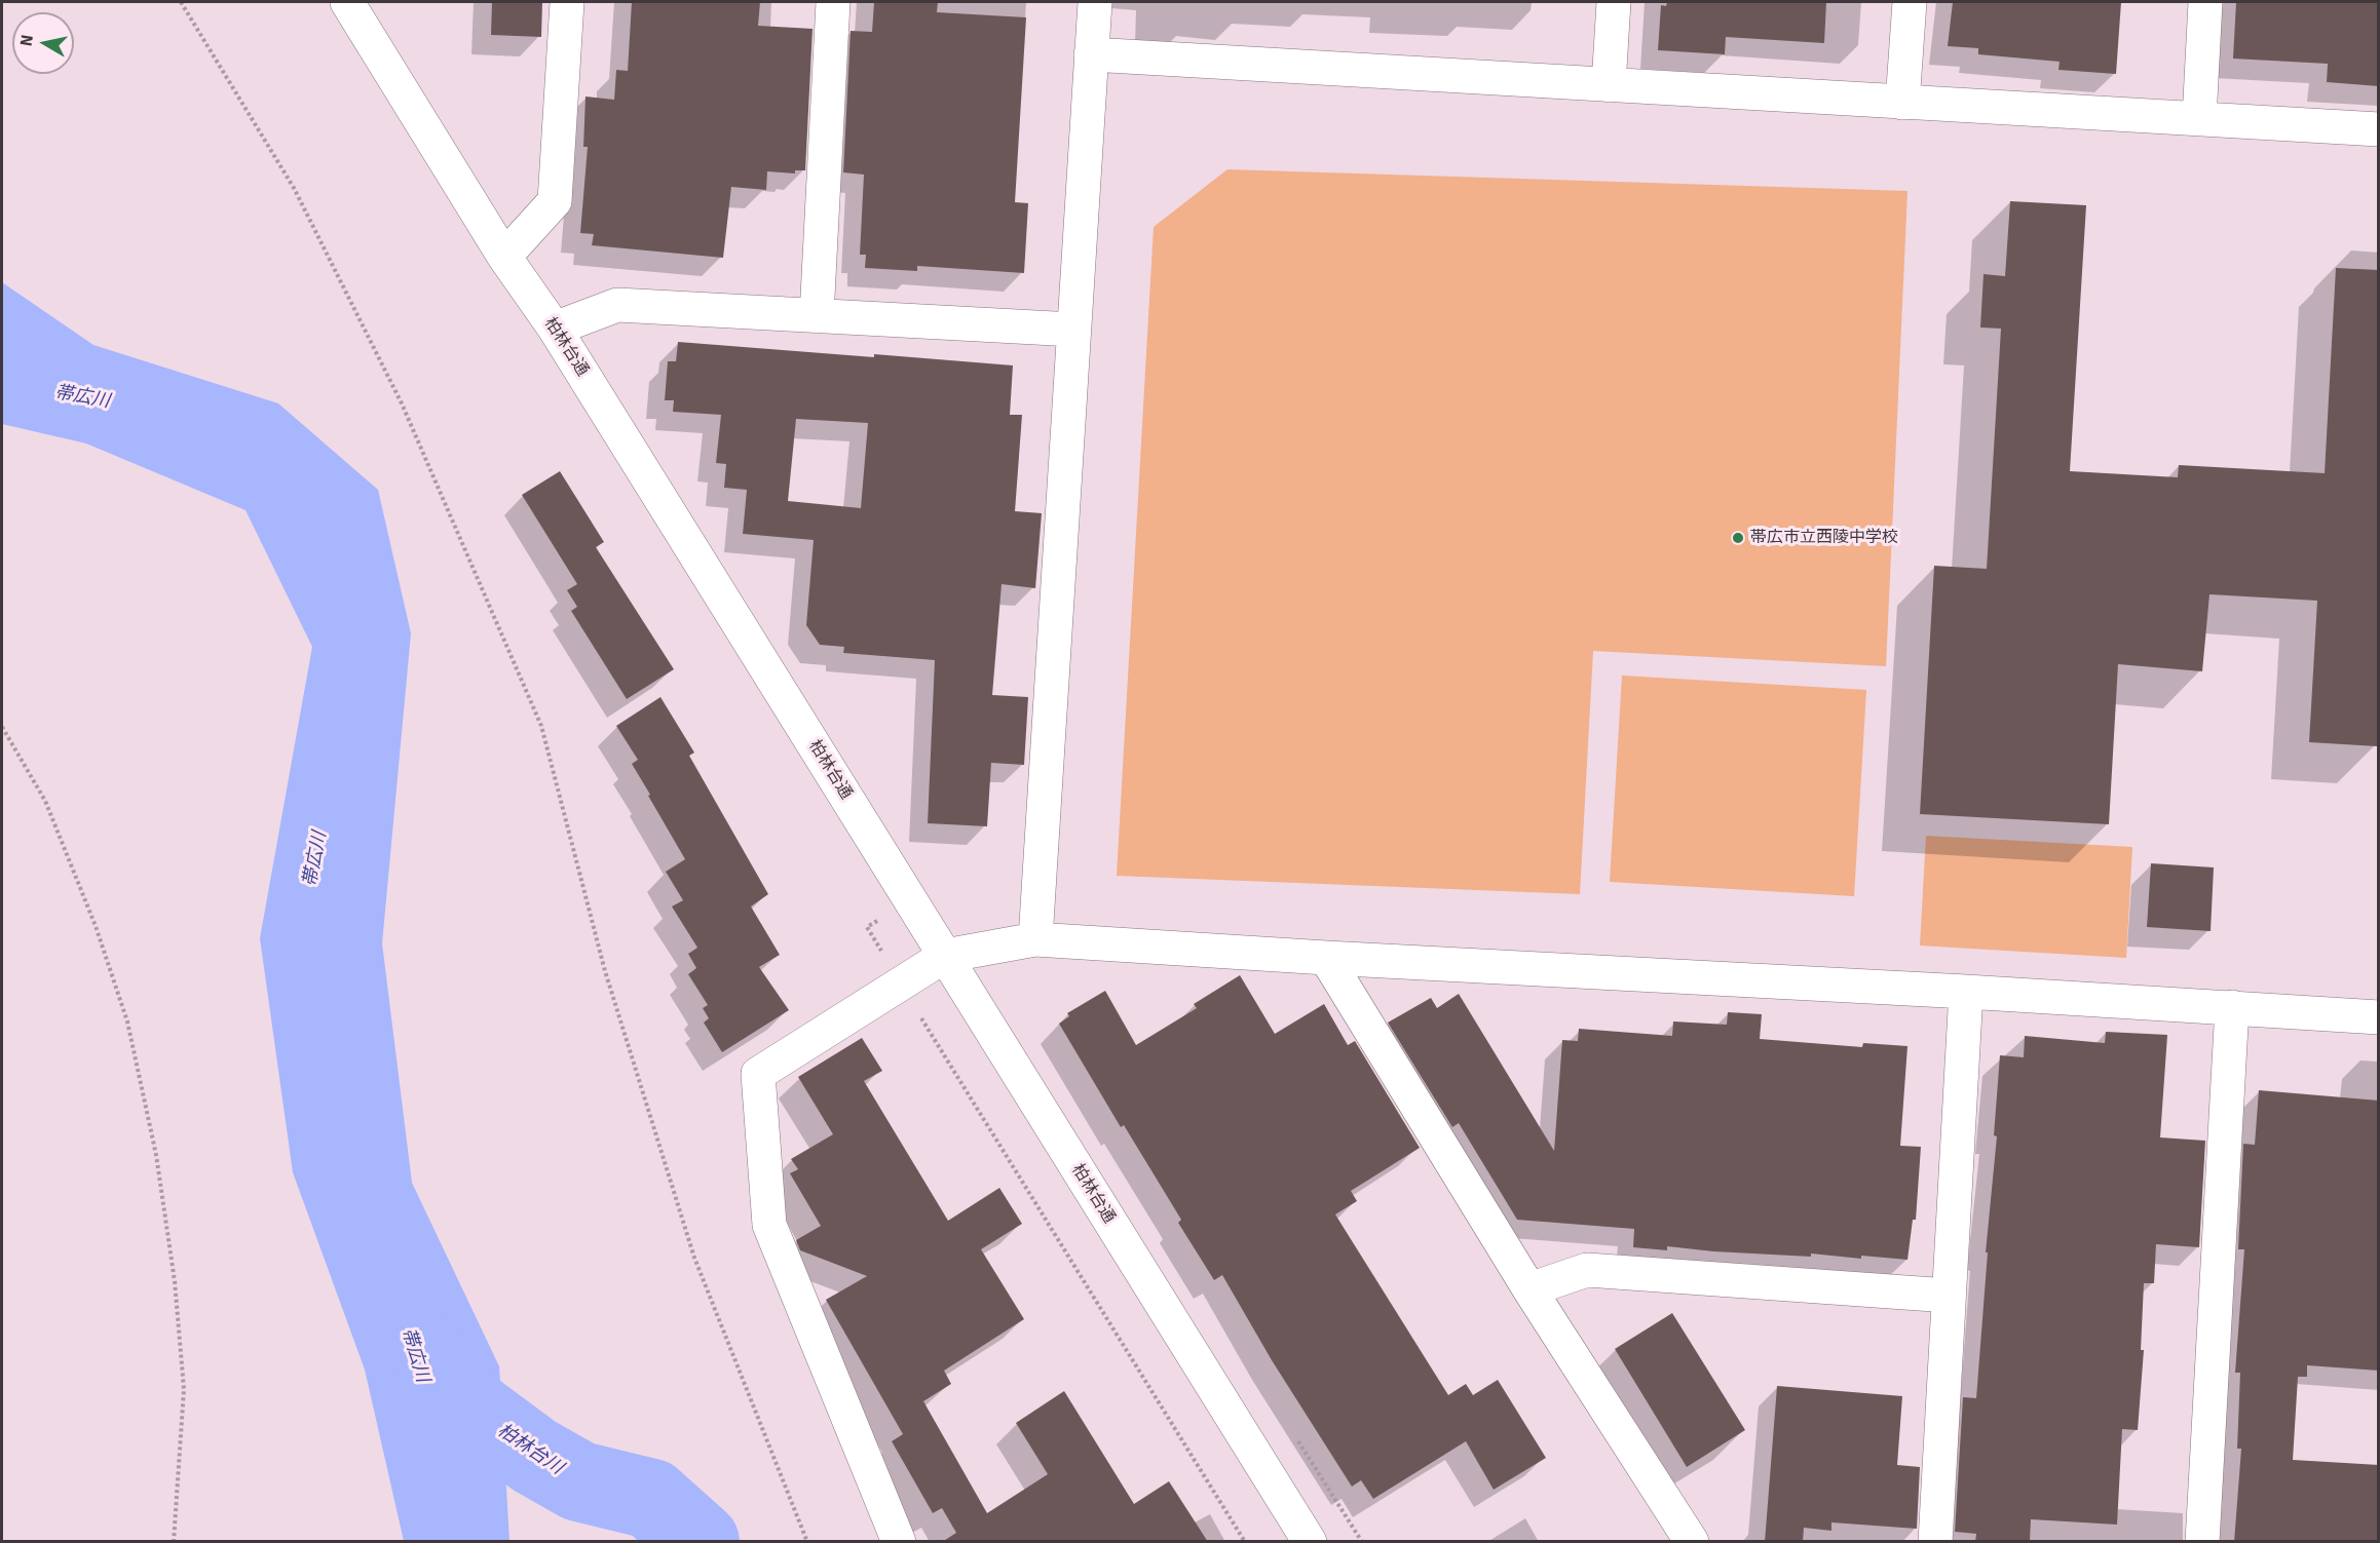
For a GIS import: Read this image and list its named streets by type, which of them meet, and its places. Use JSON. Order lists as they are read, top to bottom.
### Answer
{
  "streets": {
    "street": ["柏林台通"]
  },
  "water": ["帯広川", "柏林台川"],
  "places": ["帯広市立西陵中学校"],
  "north": "left"
}
